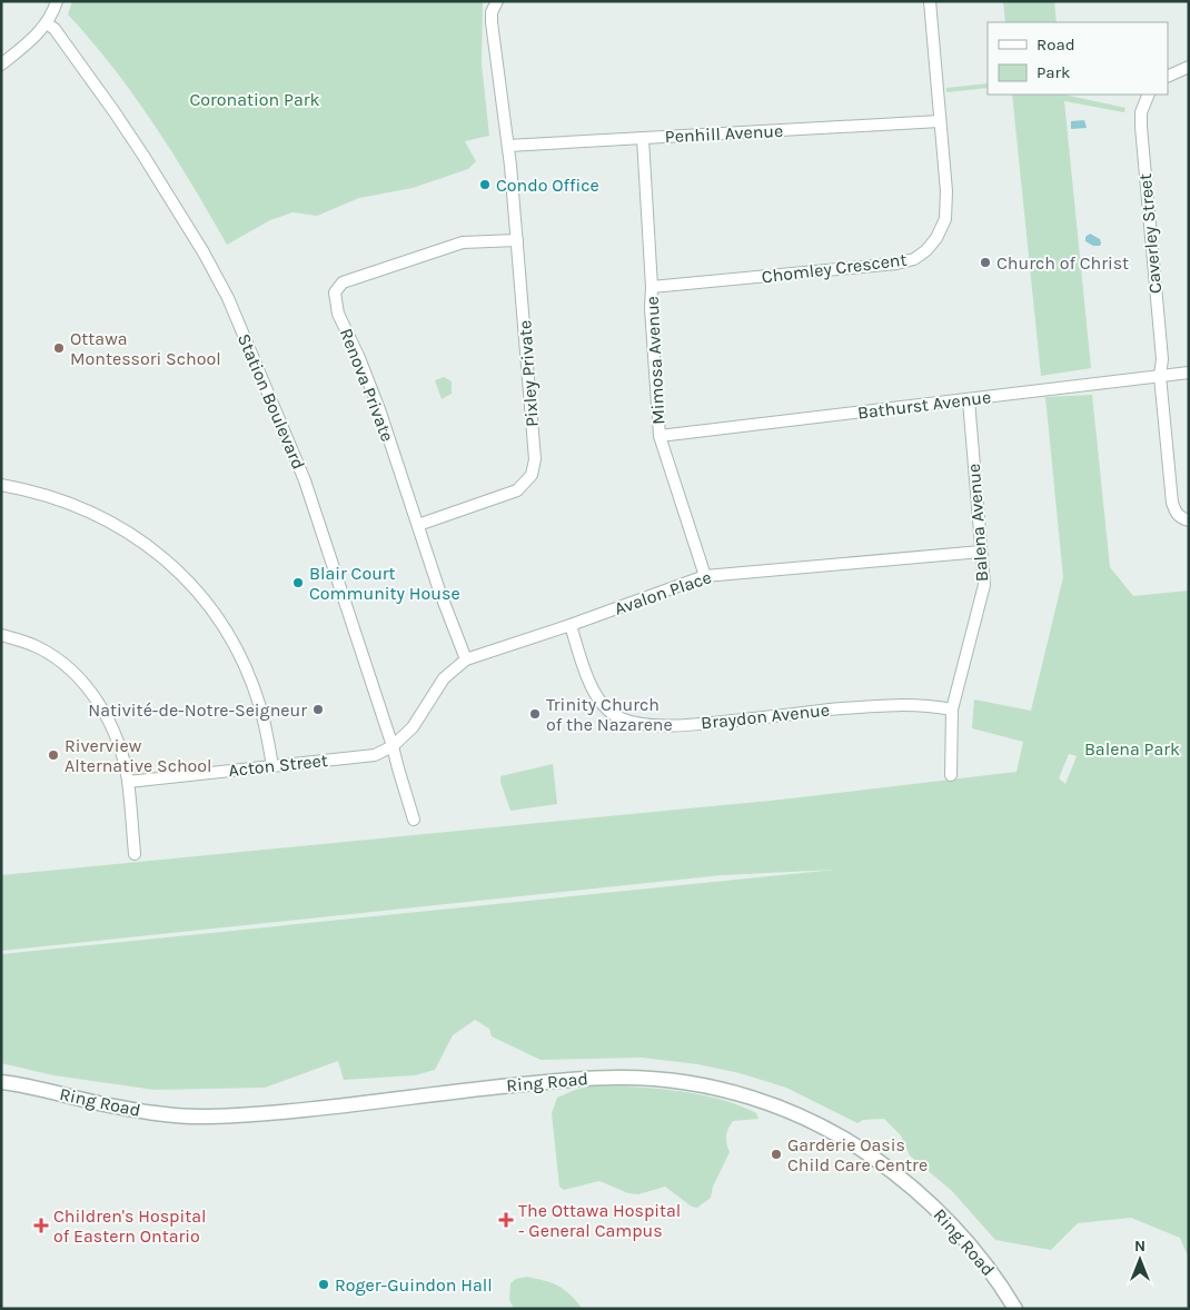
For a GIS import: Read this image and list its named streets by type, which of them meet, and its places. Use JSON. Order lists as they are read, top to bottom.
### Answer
{
  "streets": {
    "street": [
      "Penhill Avenue",
      "Caverley Street",
      "Chomley Crescent",
      "Mimosa Avenue",
      "Pixley Private",
      "Renova Private",
      "Station Boulevard",
      "Bathurst Avenue",
      "Balena Avenue",
      "Avalon Place",
      "Braydon Avenue",
      "Acton Street",
      "Ring Road"
    ]
  },
  "crossings": [
    ["Penhill Avenue", "Chomley Crescent"],
    ["Penhill Avenue", "Mimosa Avenue"],
    ["Penhill Avenue", "Pixley Private"],
    ["Caverley Street", "Bathurst Avenue"],
    ["Chomley Crescent", "Mimosa Avenue"],
    ["Mimosa Avenue", "Bathurst Avenue"],
    ["Mimosa Avenue", "Avalon Place"],
    ["Pixley Private", "Renova Private"],
    ["Renova Private", "Avalon Place"],
    ["Station Boulevard", "Avalon Place"],
    ["Station Boulevard", "Acton Street"],
    ["Bathurst Avenue", "Balena Avenue"],
    ["Balena Avenue", "Avalon Place"],
    ["Balena Avenue", "Braydon Avenue"],
    ["Avalon Place", "Braydon Avenue"],
    ["Avalon Place", "Acton Street"]
  ],
  "parks": ["Coronation Park", "Balena Park"],
  "places": {
    "other": [
      "Condo Office",
      "Church of Christ",
      "Ottawa Montessori School",
      "Blair Court Community House",
      "Nativité-de-Notre-Seigneur",
      "Trinity Church of the Nazarene",
      "Riverview Alternative School",
      "Garderie Oasis Child Care Centre",
      "Roger-Guindon Hall"
    ],
    "health": ["The Ottawa Hospital - General Campus", "Children's Hospital of Eastern Ontario"]
  },
  "legend": ["Road", "Park"],
  "north": "top"
}
